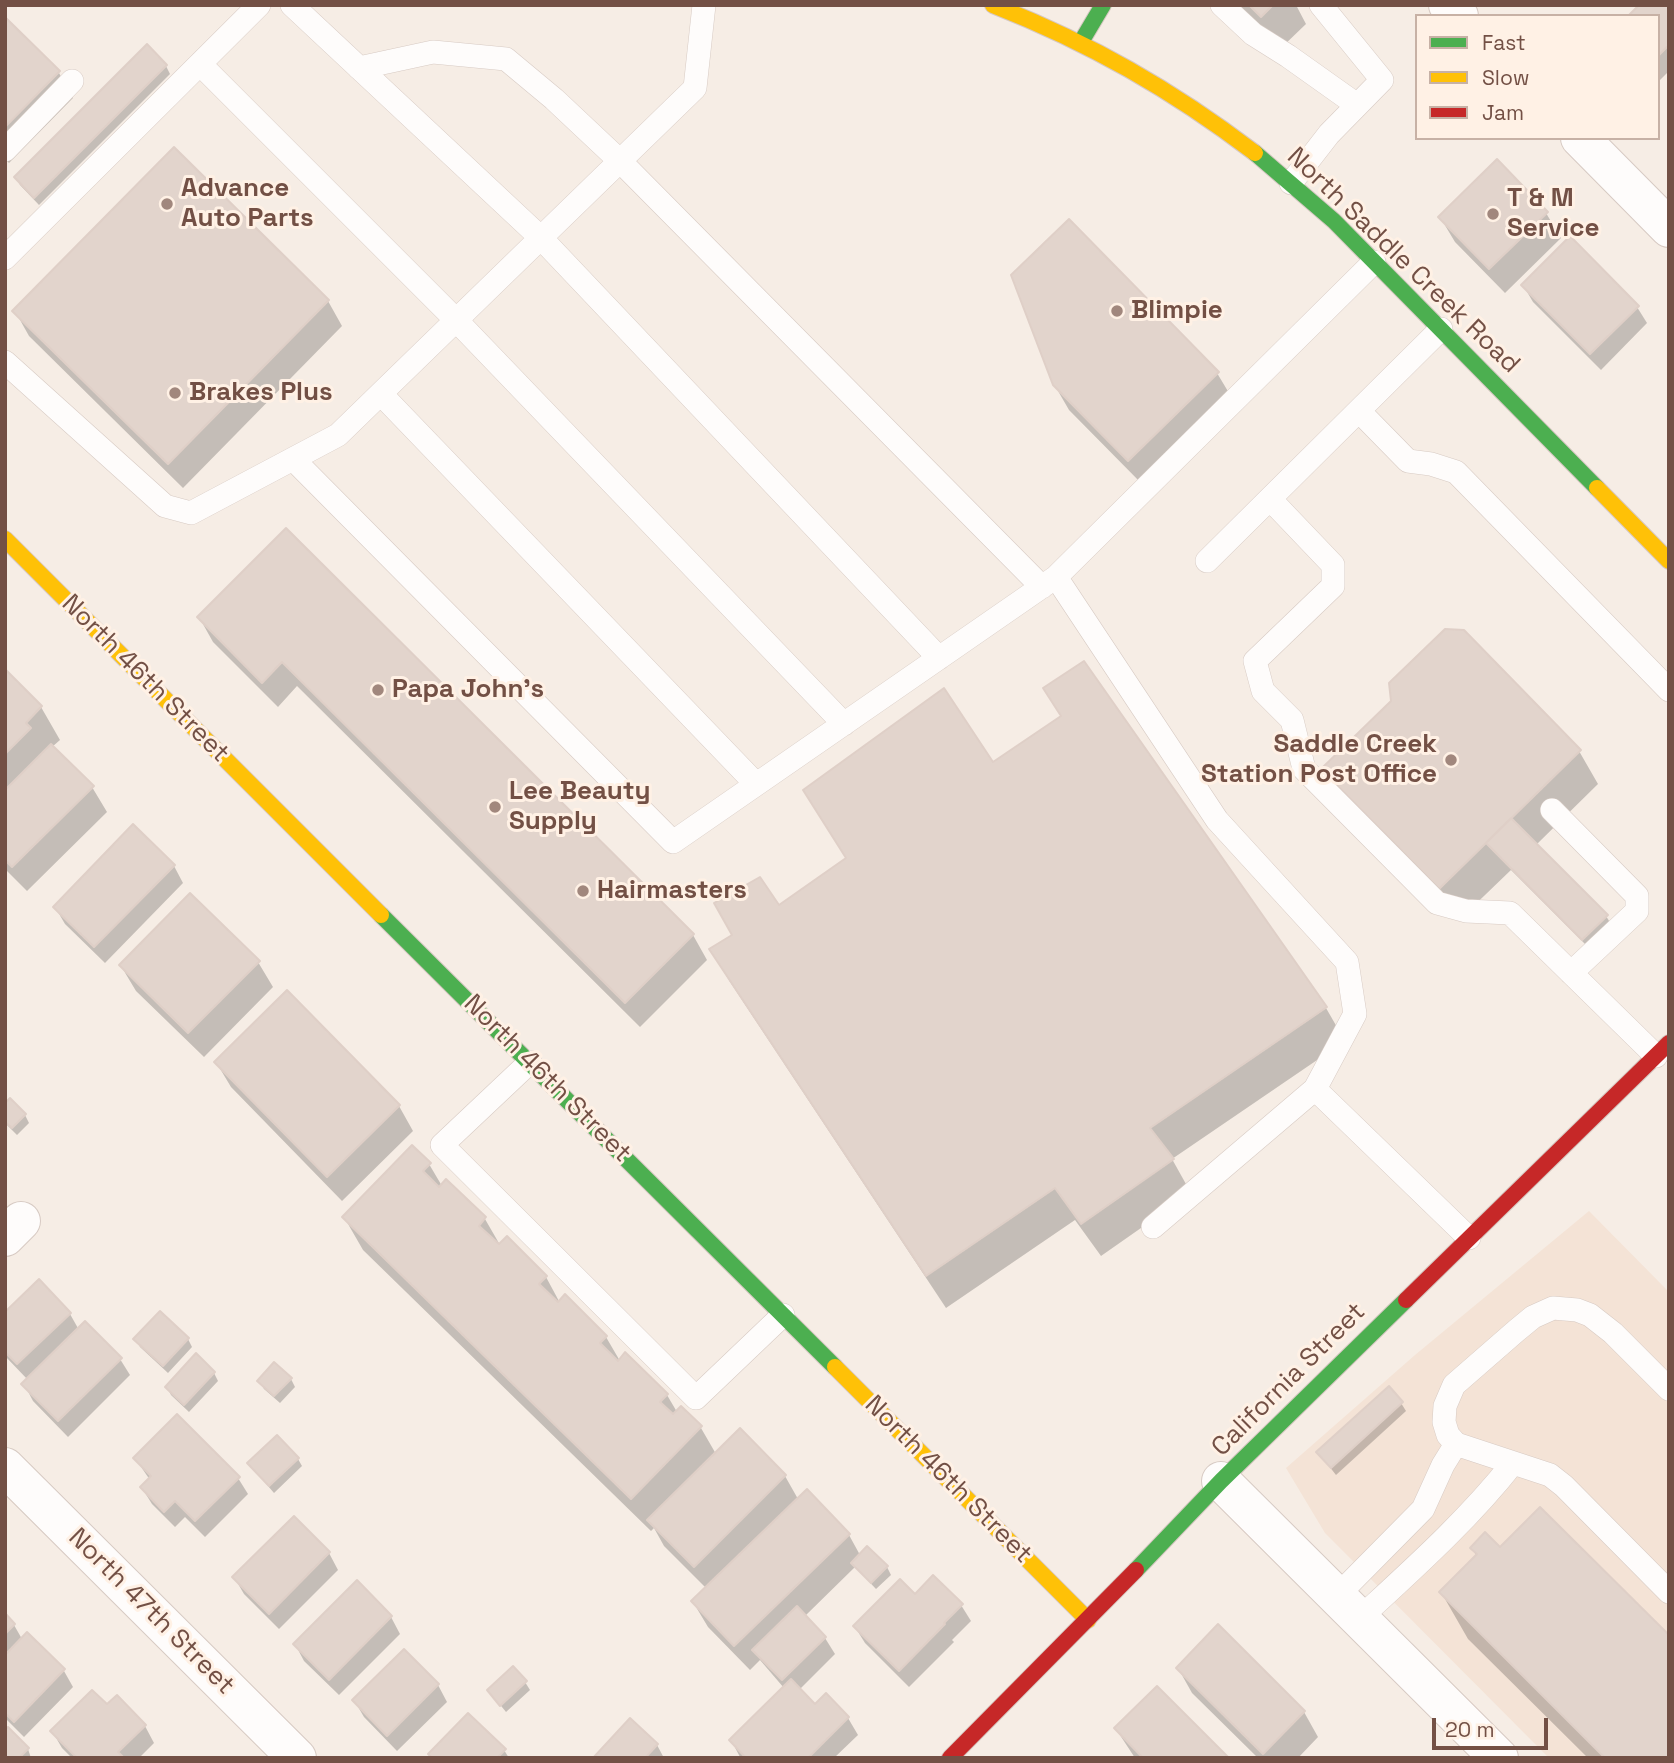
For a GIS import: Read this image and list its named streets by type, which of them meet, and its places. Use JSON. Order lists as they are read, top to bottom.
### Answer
{
  "streets": {
    "main road": ["North Saddle Creek Road", "North 46th Street", "California Street"],
    "street": ["North 47th Street"]
  },
  "crossings": [
    ["North 46th Street", "California Street"]
  ],
  "places": [
    "Advance Auto Parts",
    "T & M Service",
    "Blimpie",
    "Brakes Plus",
    "Papa John's",
    "Saddle Creek Station Post Office",
    "Lee Beauty Supply",
    "Hairmasters"
  ],
  "legend": ["Fast", "Slow", "Jam"],
  "scale_bar": "20 m"
}
